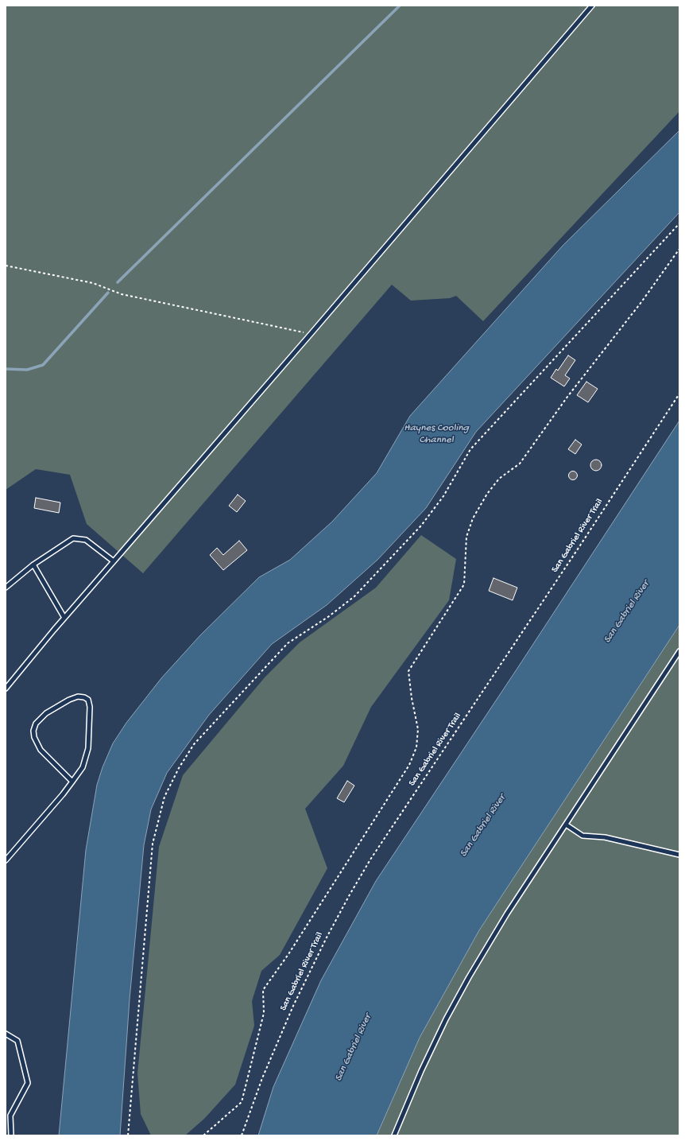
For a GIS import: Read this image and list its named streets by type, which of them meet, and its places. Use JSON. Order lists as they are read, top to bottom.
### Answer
{
  "streets": {
    "path": ["San Gabriel River Trail"]
  },
  "water": ["Haynes Cooling Channel", "San Gabriel River"]
}
